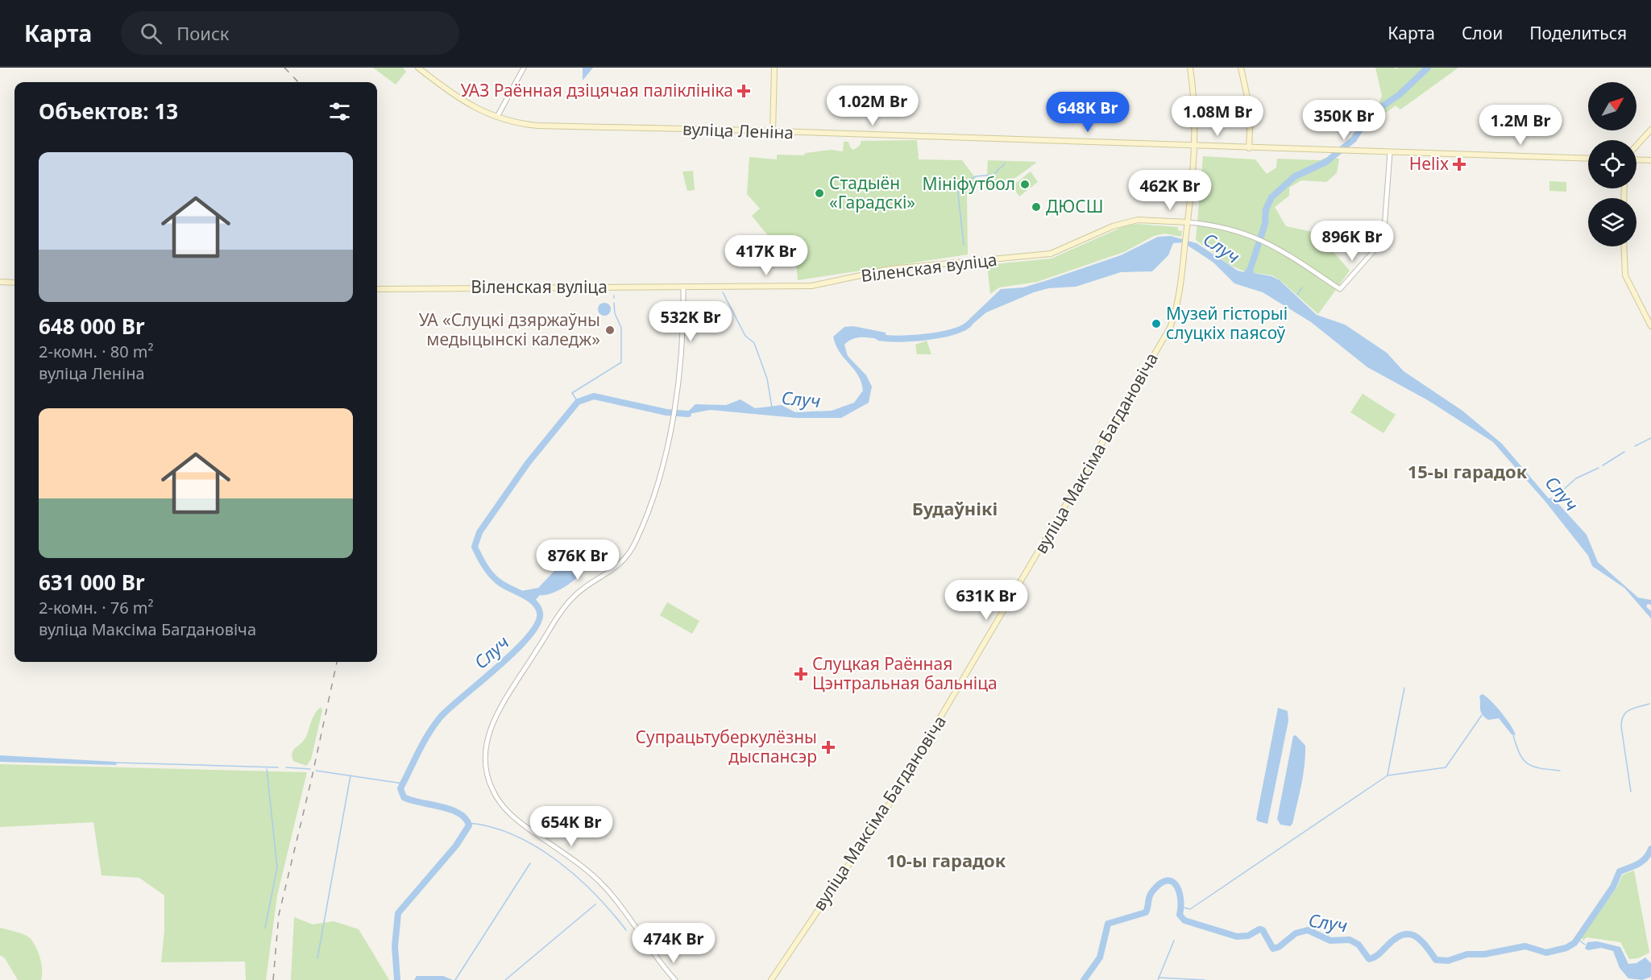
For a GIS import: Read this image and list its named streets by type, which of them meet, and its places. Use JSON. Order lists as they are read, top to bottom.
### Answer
{
  "streets": {
    "main road": ["вуліца Леніна", "Віленская вуліца", "вуліца Максіма Багдановіча"]
  },
  "crossings": [
    ["вуліца Леніна", "вуліца Максіма Багдановіча"],
    ["Віленская вуліца", "вуліца Максіма Багдановіча"]
  ],
  "districts": ["15-ы гарадок", "Будаўнікі", "10-ы гарадок"],
  "water": ["Случ"],
  "places": {
    "health": [
      "УАЗ Раённая дзіцячая паліклініка",
      "Helix",
      "Слуцкая Раённая Цэнтральная бальніца",
      "Супрацьтуберкулёзны дыспансэр"
    ],
    "other": [
      "Мініфутбол",
      "Стадыён «Гарадскі»",
      "ДЮСШ",
      "Музей гісторыі слуцкіх паясоў",
      "УА «Слуцкі дзяржаўны медыцынскі каледж»"
    ]
  },
  "north": "top right",
  "page": {
    "header": "Карта",
    "search": "Поиск",
    "nav": ["Карта", "Слои", "Поделиться"],
    "heading": "Объектов: 13",
    "price": [
      "1.02M Br",
      "648K Br",
      "1.08M Br",
      "350K Br",
      "1.2M Br",
      "462K Br",
      "896K Br",
      "417K Br",
      "532K Br",
      "876K Br",
      "631K Br",
      "654K Br",
      "474K Br"
    ],
    "list": [
      {
        "name": "648 000 Br",
        "note": "2-комн. · 80 m² · вуліца Леніна"
      },
      {
        "name": "631 000 Br",
        "note": "2-комн. · 76 m² · вуліца Максіма Багдановіча"
      }
    ]
  }
}
